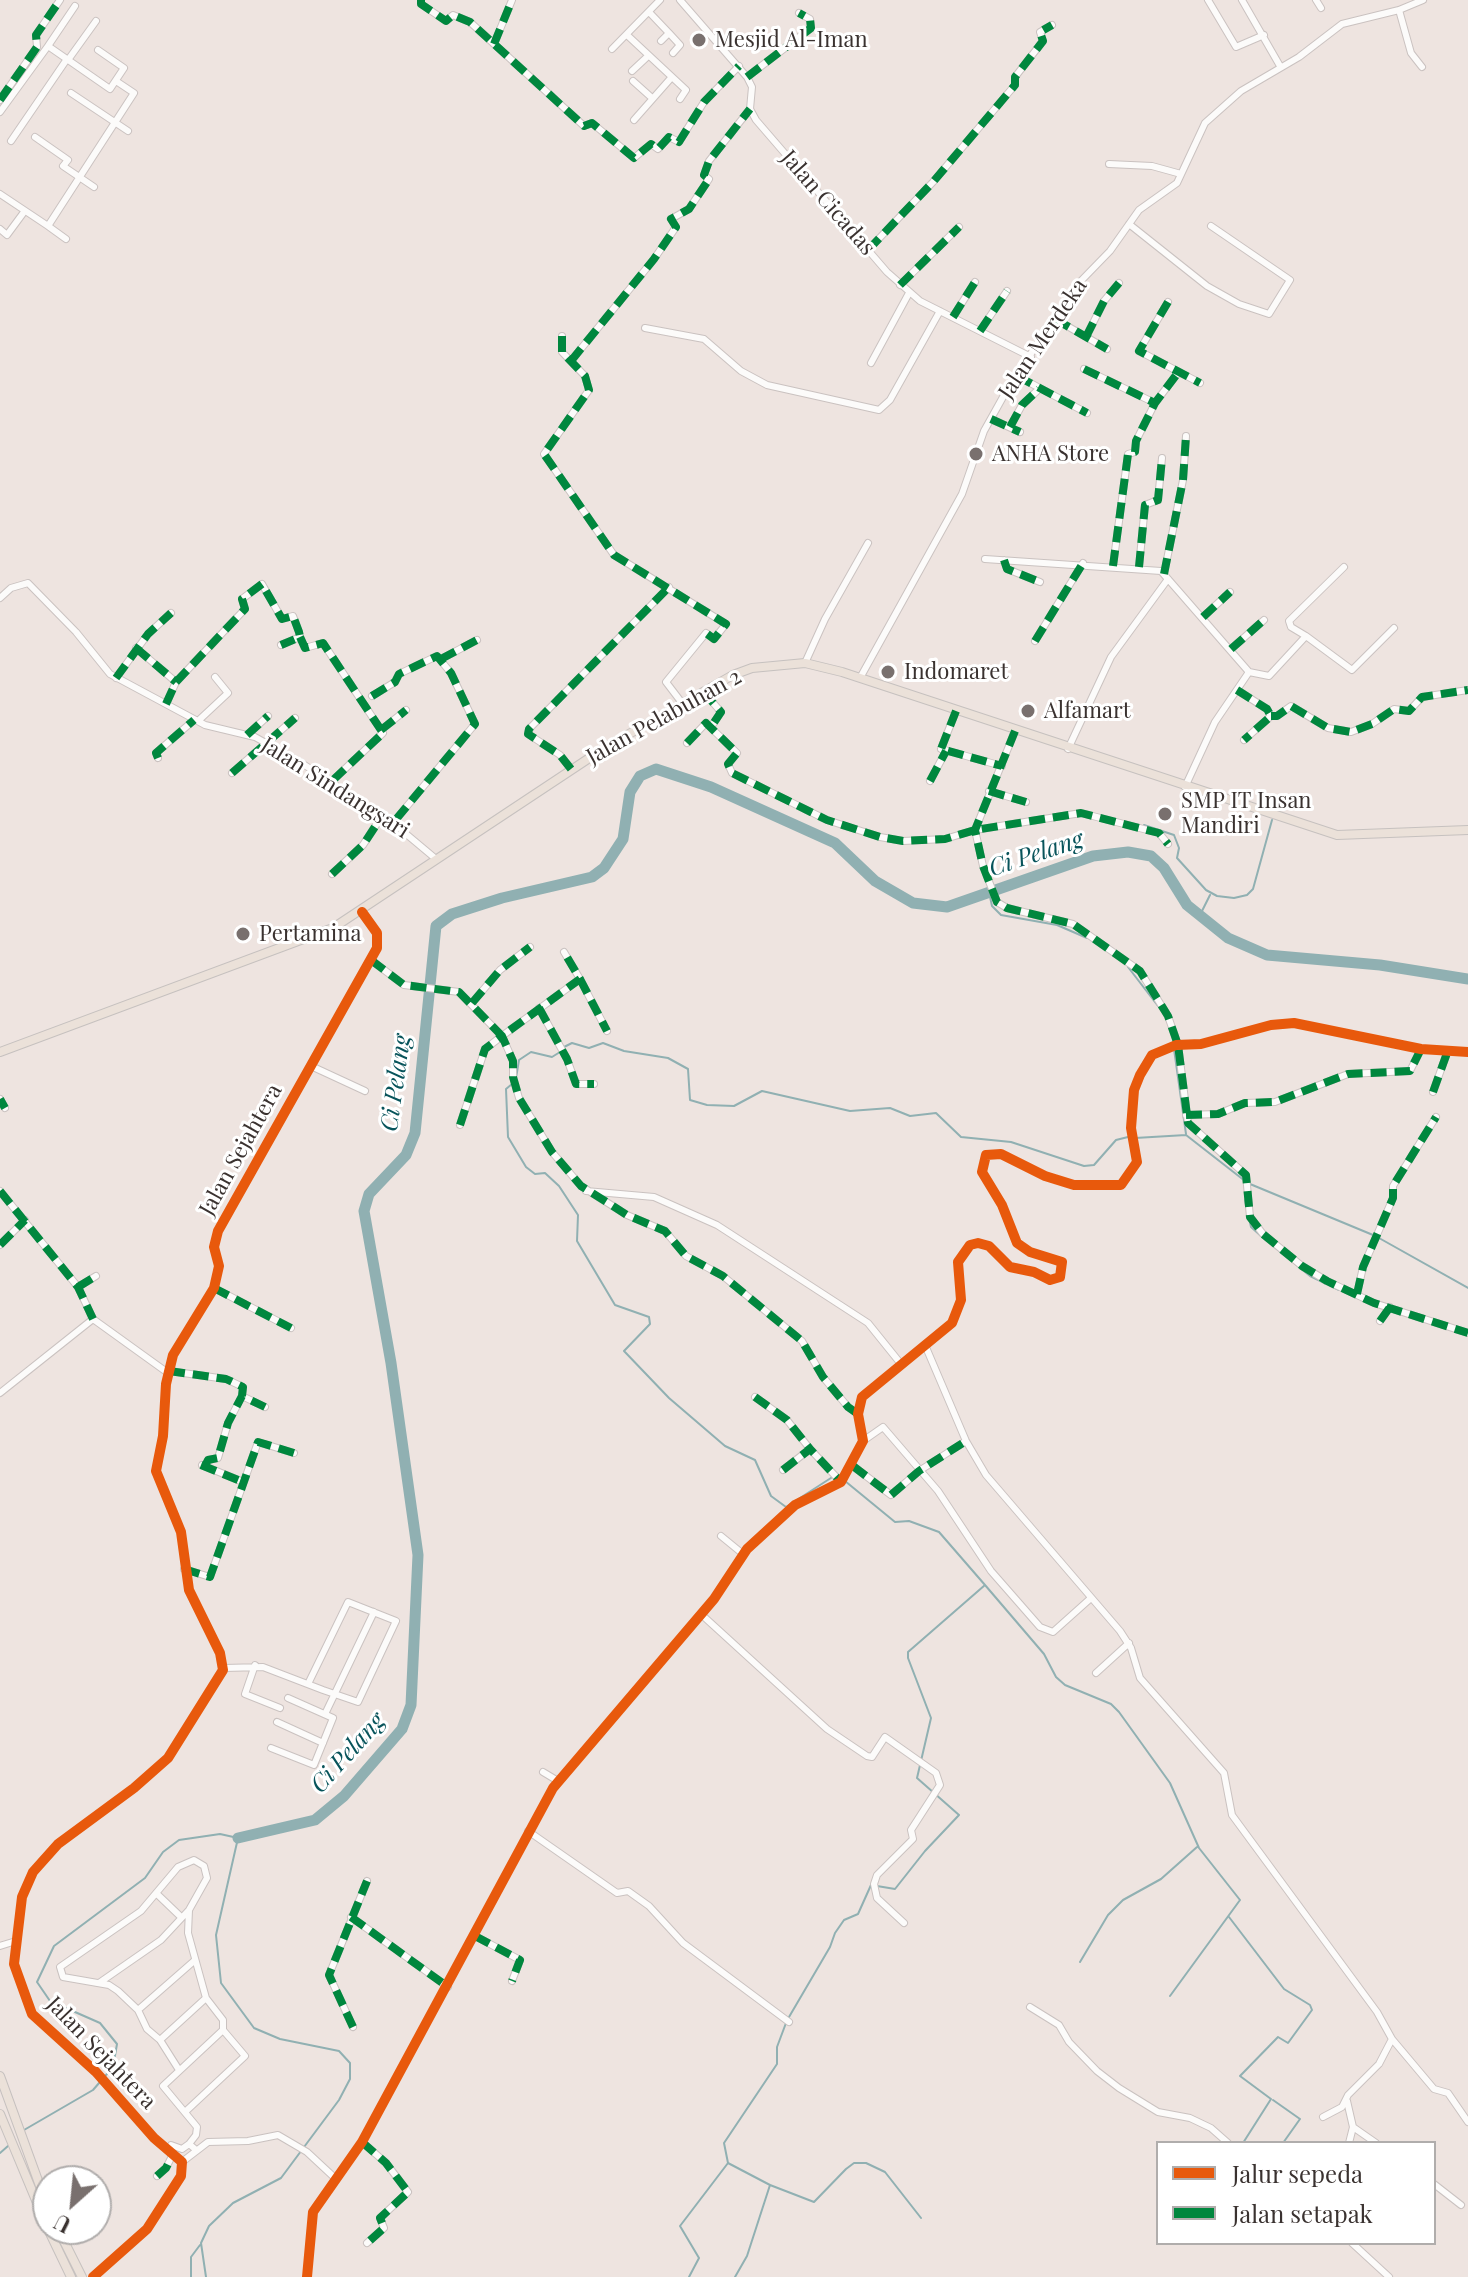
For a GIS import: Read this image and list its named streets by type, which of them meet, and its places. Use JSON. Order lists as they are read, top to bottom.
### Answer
{
  "streets": {
    "main road": ["Jalan Pelabuhan 2"],
    "street": [
      "Jalan Cicadas",
      "Jalan Merdeka",
      "Jalan Sindangsari",
      "Jalan Sejahtera"
    ]
  },
  "crossings": [
    ["Jalan Cicadas", "Jalan Merdeka"],
    ["Jalan Merdeka", "Jalan Pelabuhan 2"],
    ["Jalan Pelabuhan 2", "Jalan Sindangsari"]
  ],
  "water": ["Ci Pelang"],
  "places": [
    "Mesjid Al-Iman",
    "ANHA Store",
    "Indomaret",
    "Alfamart",
    "SMP IT Insan Mandiri",
    "Pertamina"
  ],
  "legend": ["Jalur sepeda", "Jalan setapak"],
  "north": "bottom left"
}
